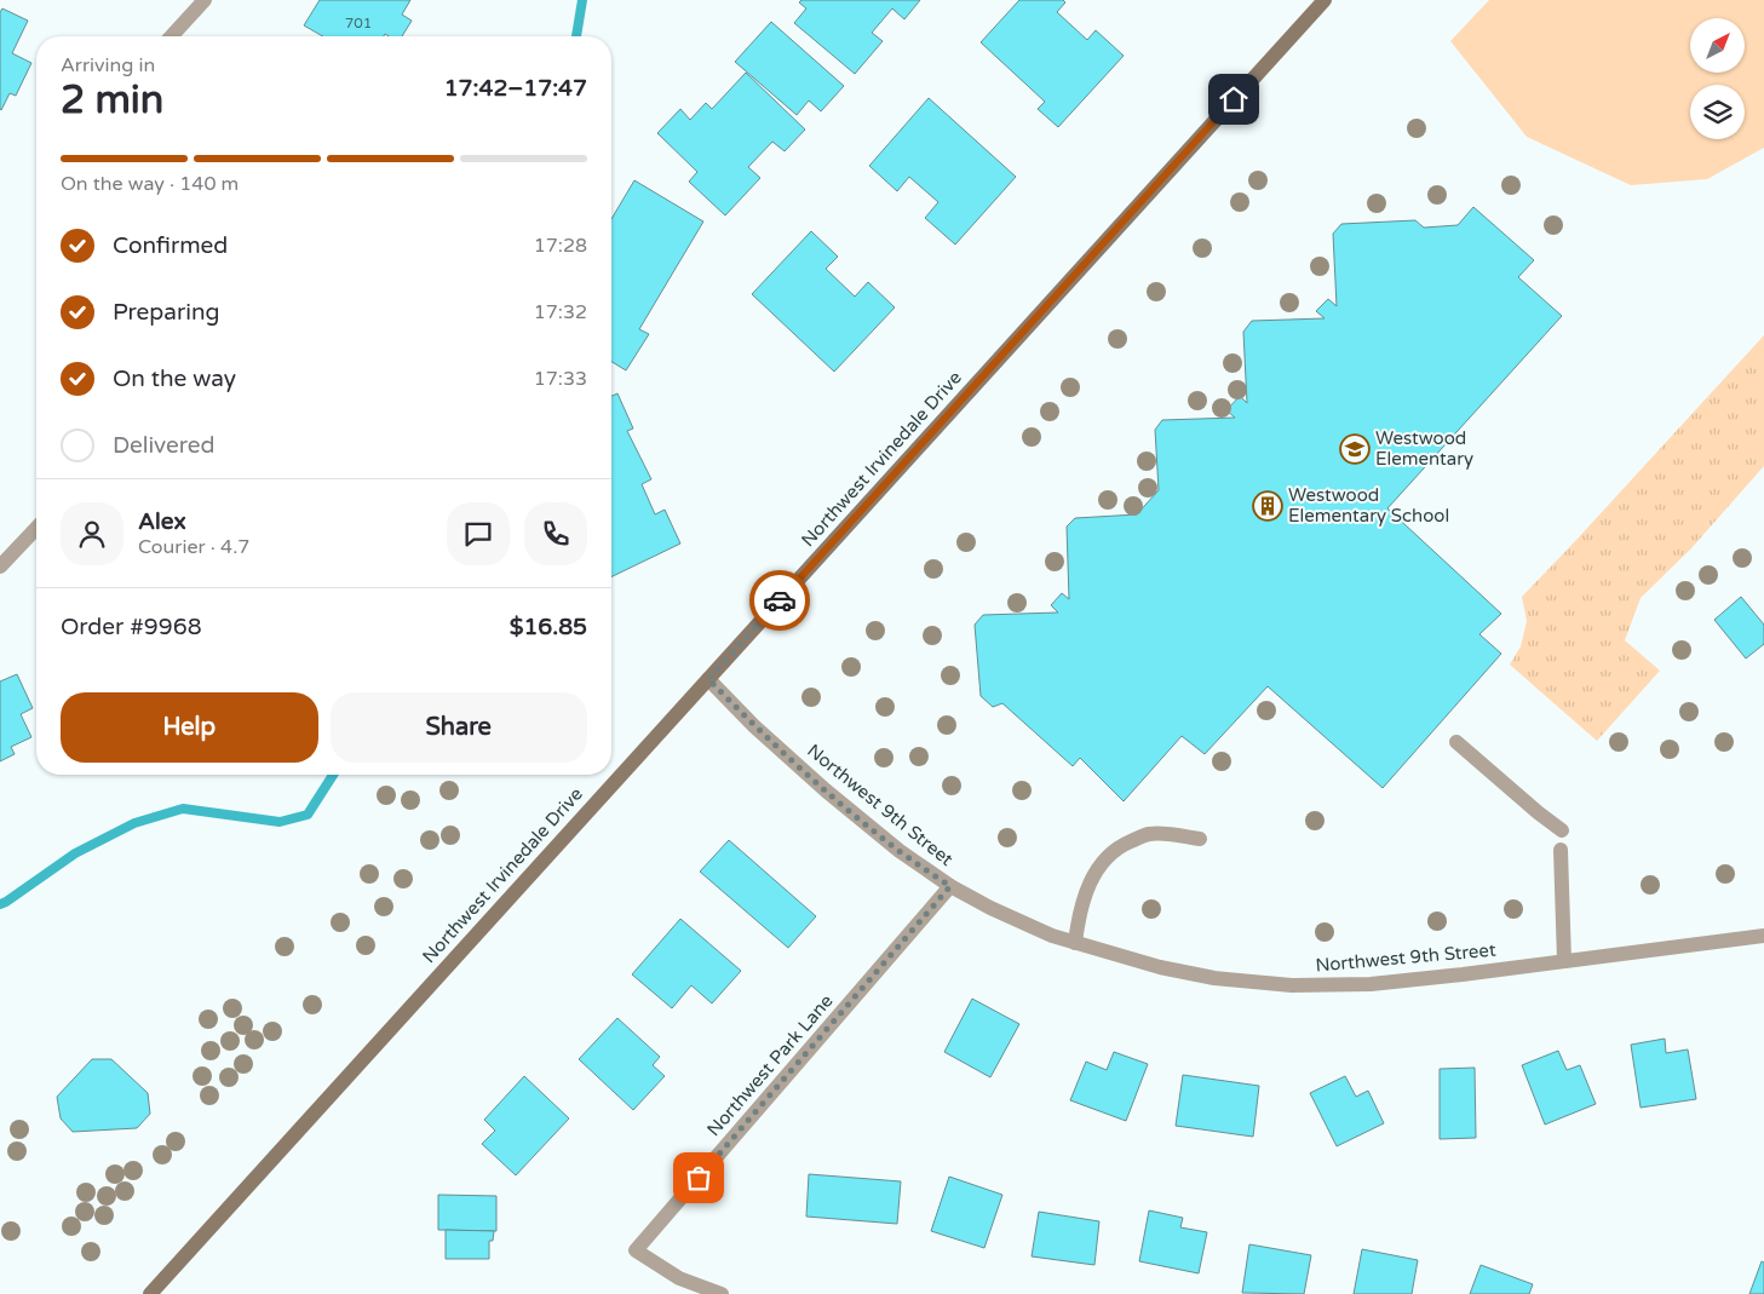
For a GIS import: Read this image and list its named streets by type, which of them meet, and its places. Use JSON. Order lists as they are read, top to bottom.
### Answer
{
  "streets": {
    "main road": ["Northwest Irvinedale Drive"],
    "street": ["Northwest 9th Street", "Northwest Park Lane"]
  },
  "crossings": [
    ["Northwest Irvinedale Drive", "Northwest 9th Street"],
    ["Northwest 9th Street", "Northwest Park Lane"]
  ],
  "places": {
    "school or university": ["Westwood Elementary"],
    "building": ["Westwood Elementary School"]
  },
  "house_numbers": ["701"],
  "north": "top right",
  "page": {
    "heading": ["2 min", "Arriving in", "17:42–17:47"],
    "panel": [
      "Alex",
      "Courier · 4.7",
      "Order #9968",
      "$16.85"
    ],
    "bar": "On the way · 140 m",
    "list": [
      ["Confirmed", "17:28"],
      ["Preparing", "17:32"],
      ["On the way", "17:33"],
      "Delivered"
    ],
    "buttons": ["Help", "Share"]
  }
}
